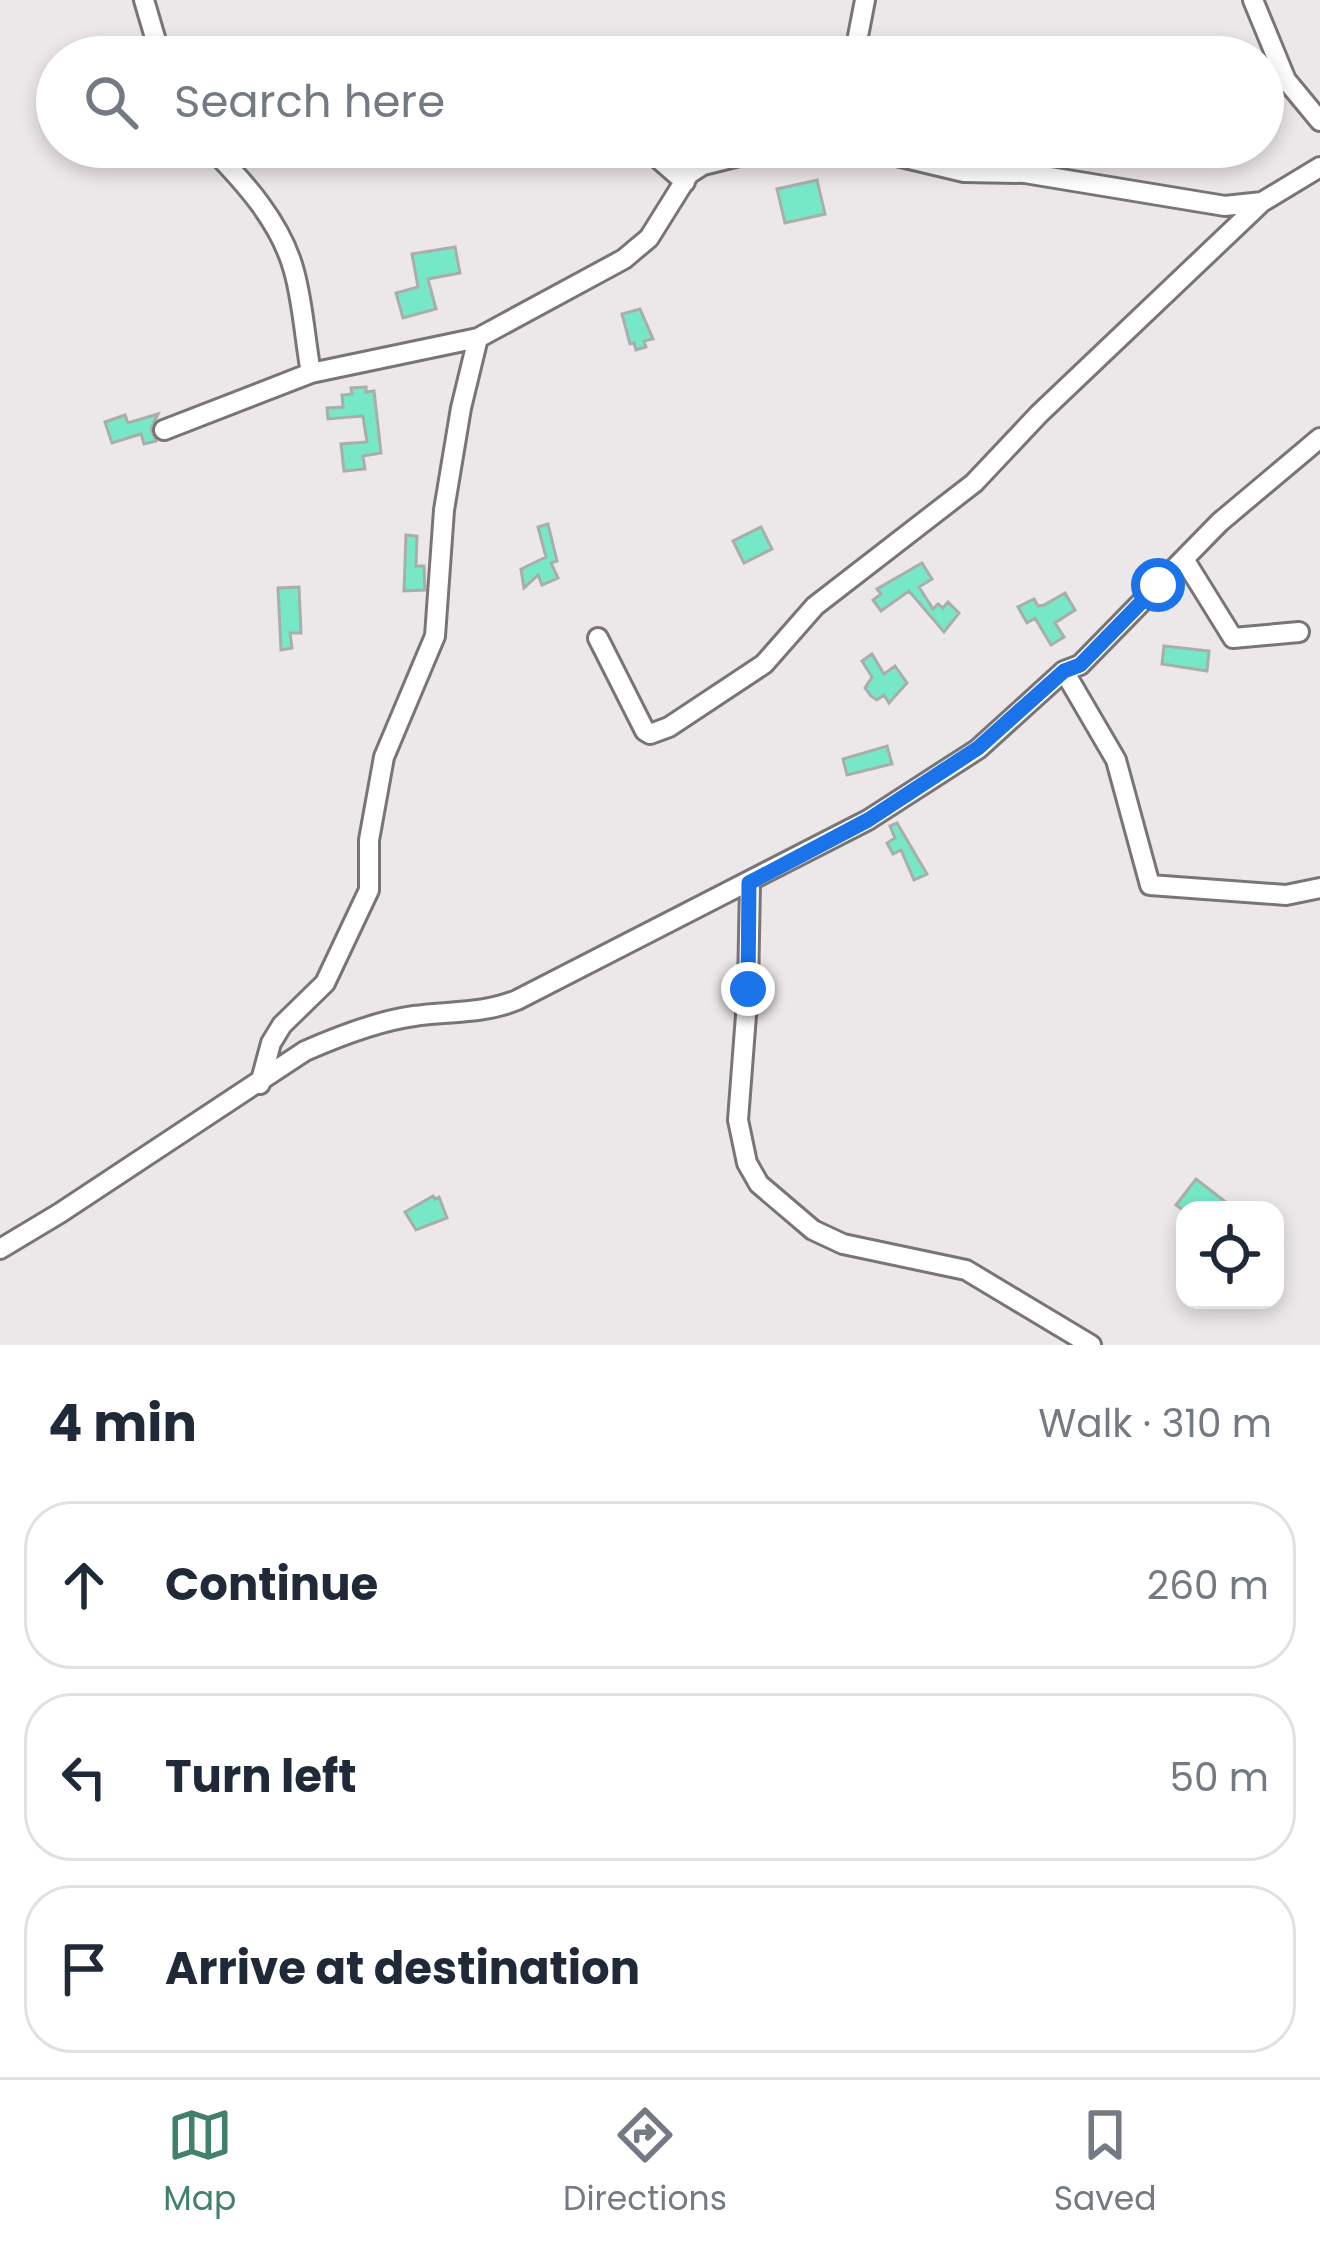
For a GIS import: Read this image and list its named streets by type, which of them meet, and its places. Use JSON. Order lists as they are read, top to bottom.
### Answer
{
  "page": {
    "search": "Search here",
    "heading": ["4 min", "Walk · 310 m"],
    "list": [
      ["Continue", "260 m"],
      ["Turn left", "50 m"],
      "Arrive at destination"
    ],
    "nav": ["Map", "Directions", "Saved"]
  }
}
